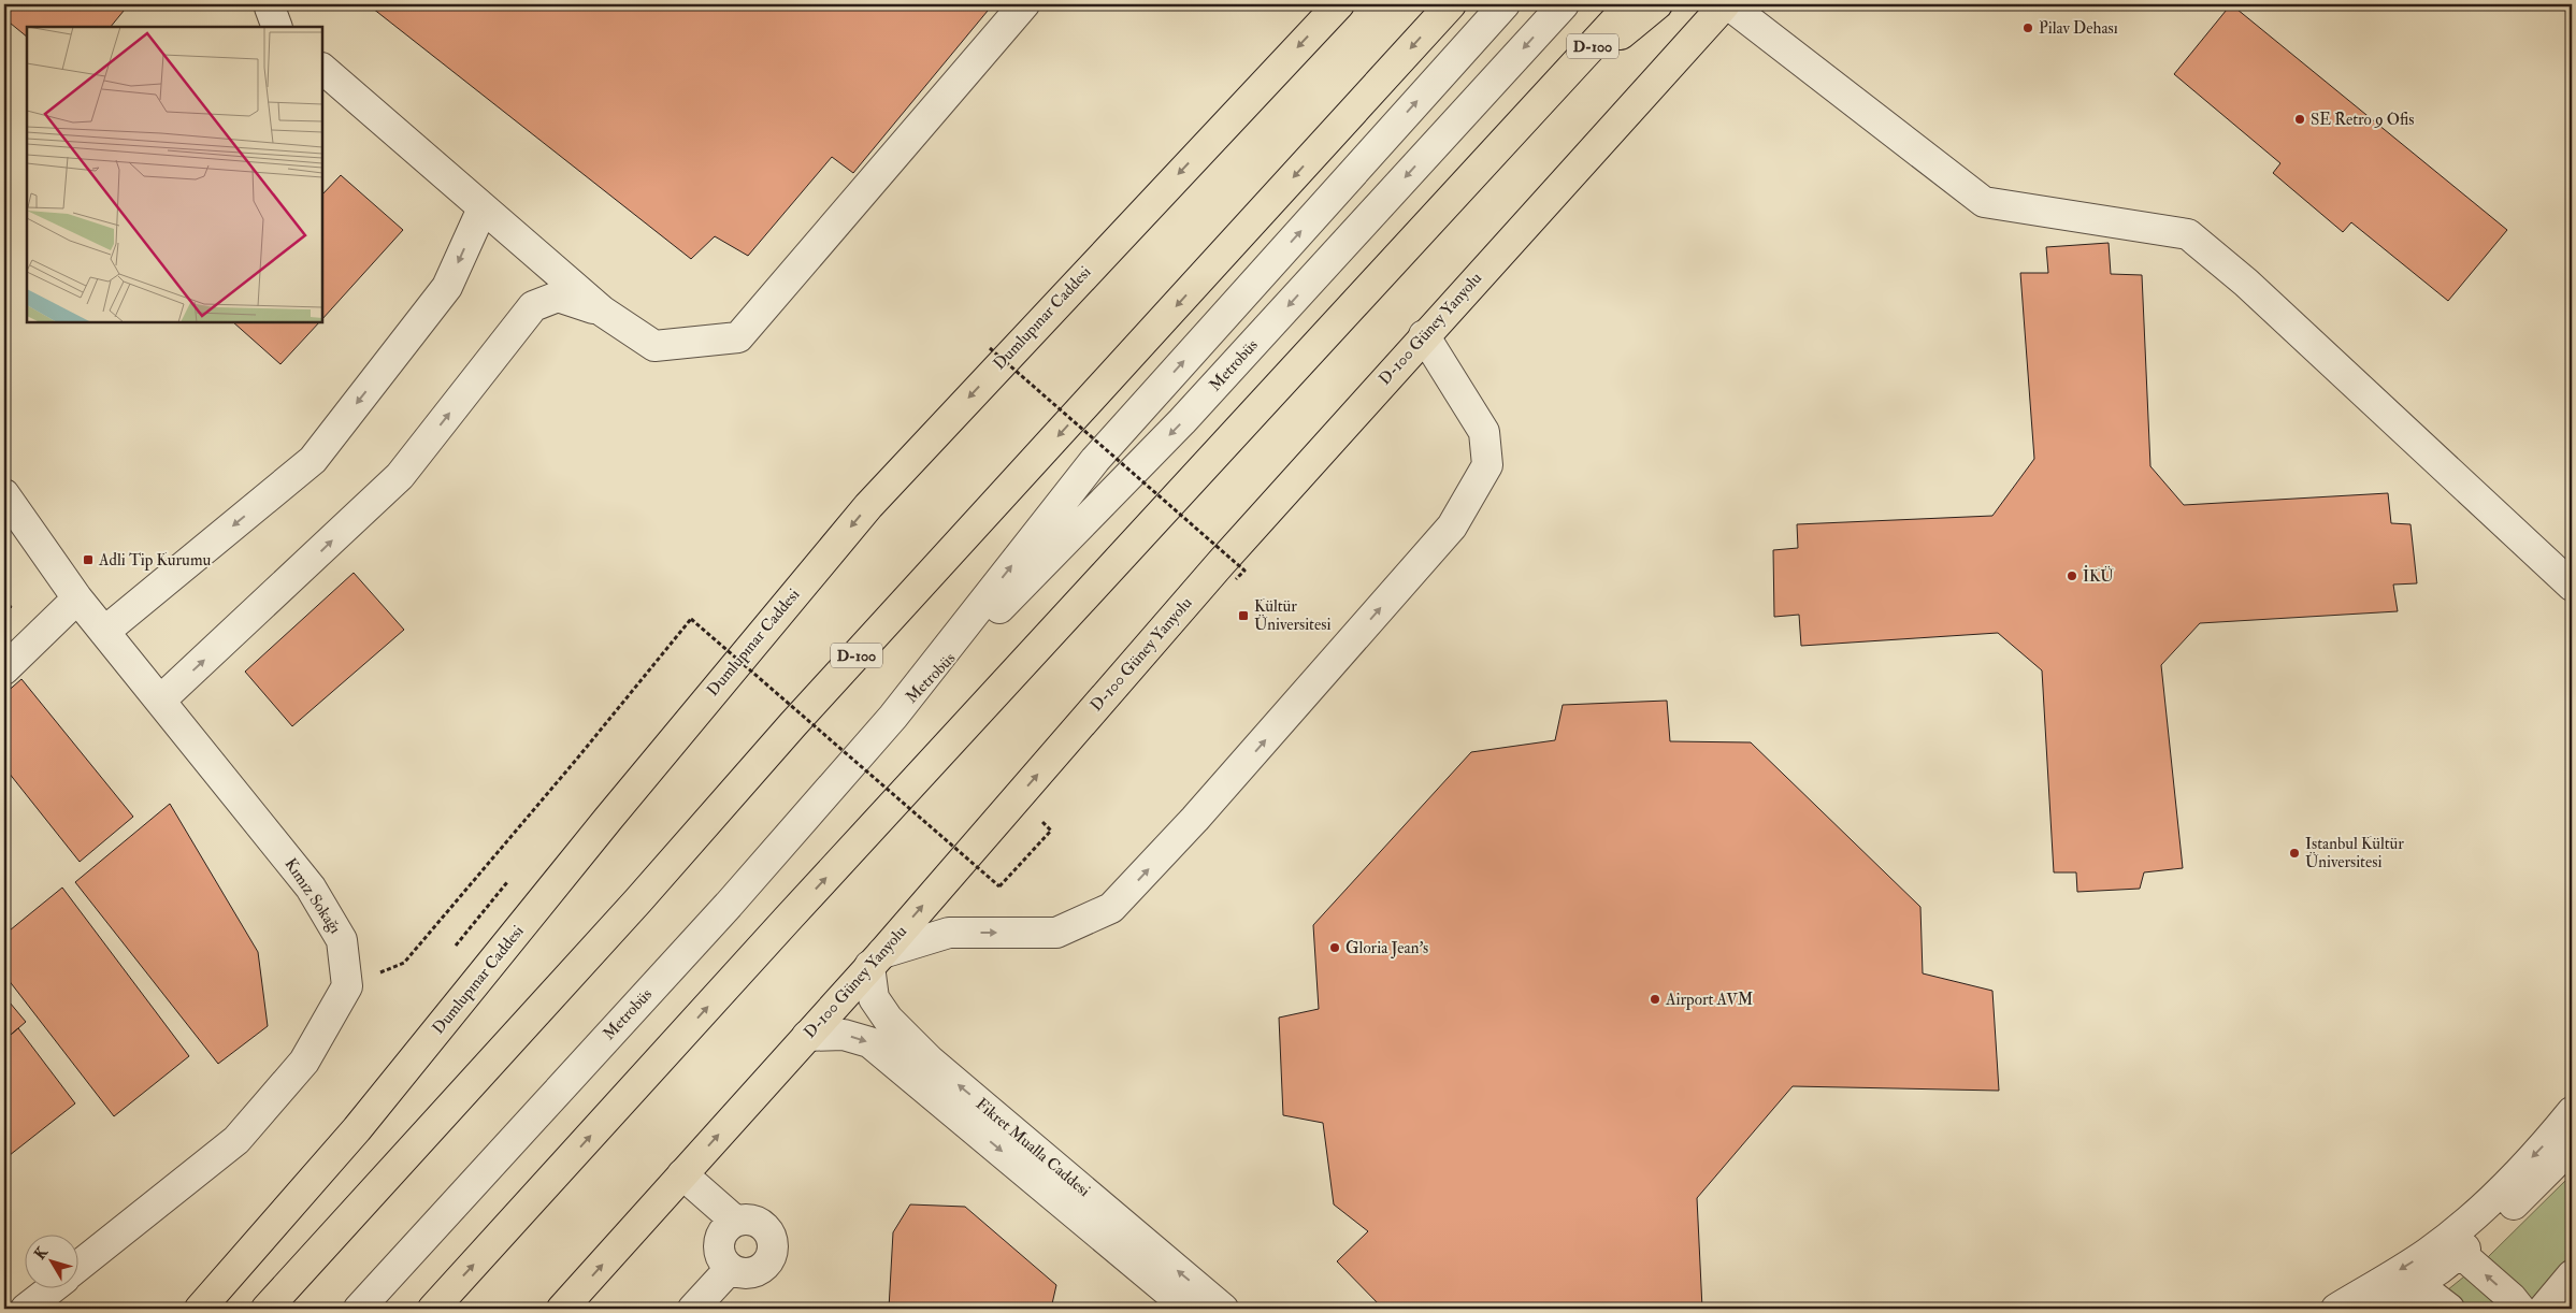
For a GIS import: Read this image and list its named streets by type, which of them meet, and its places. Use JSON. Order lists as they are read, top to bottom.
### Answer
{
  "streets": {
    "main road": ["D-100", "Dumlupınar Caddesi", "D-100 Güney Yanyolu"],
    "street": ["Metrobüs", "Kımız Sokağı", "Fikret Mualla Caddesi"]
  },
  "crossings": [
    ["D-100 Güney Yanyolu", "Fikret Mualla Caddesi"]
  ],
  "places": {
    "other": [
      "Pilav Dehası",
      "SE Retro 9 Ofis",
      "İKÜ",
      "Istanbul Kültür Üniversitesi",
      "Gloria Jean's",
      "Airport AVM"
    ],
    "transit": ["Adli Tip Kurumu", "Kültür Üniversitesi"]
  },
  "north": "top left"
}
